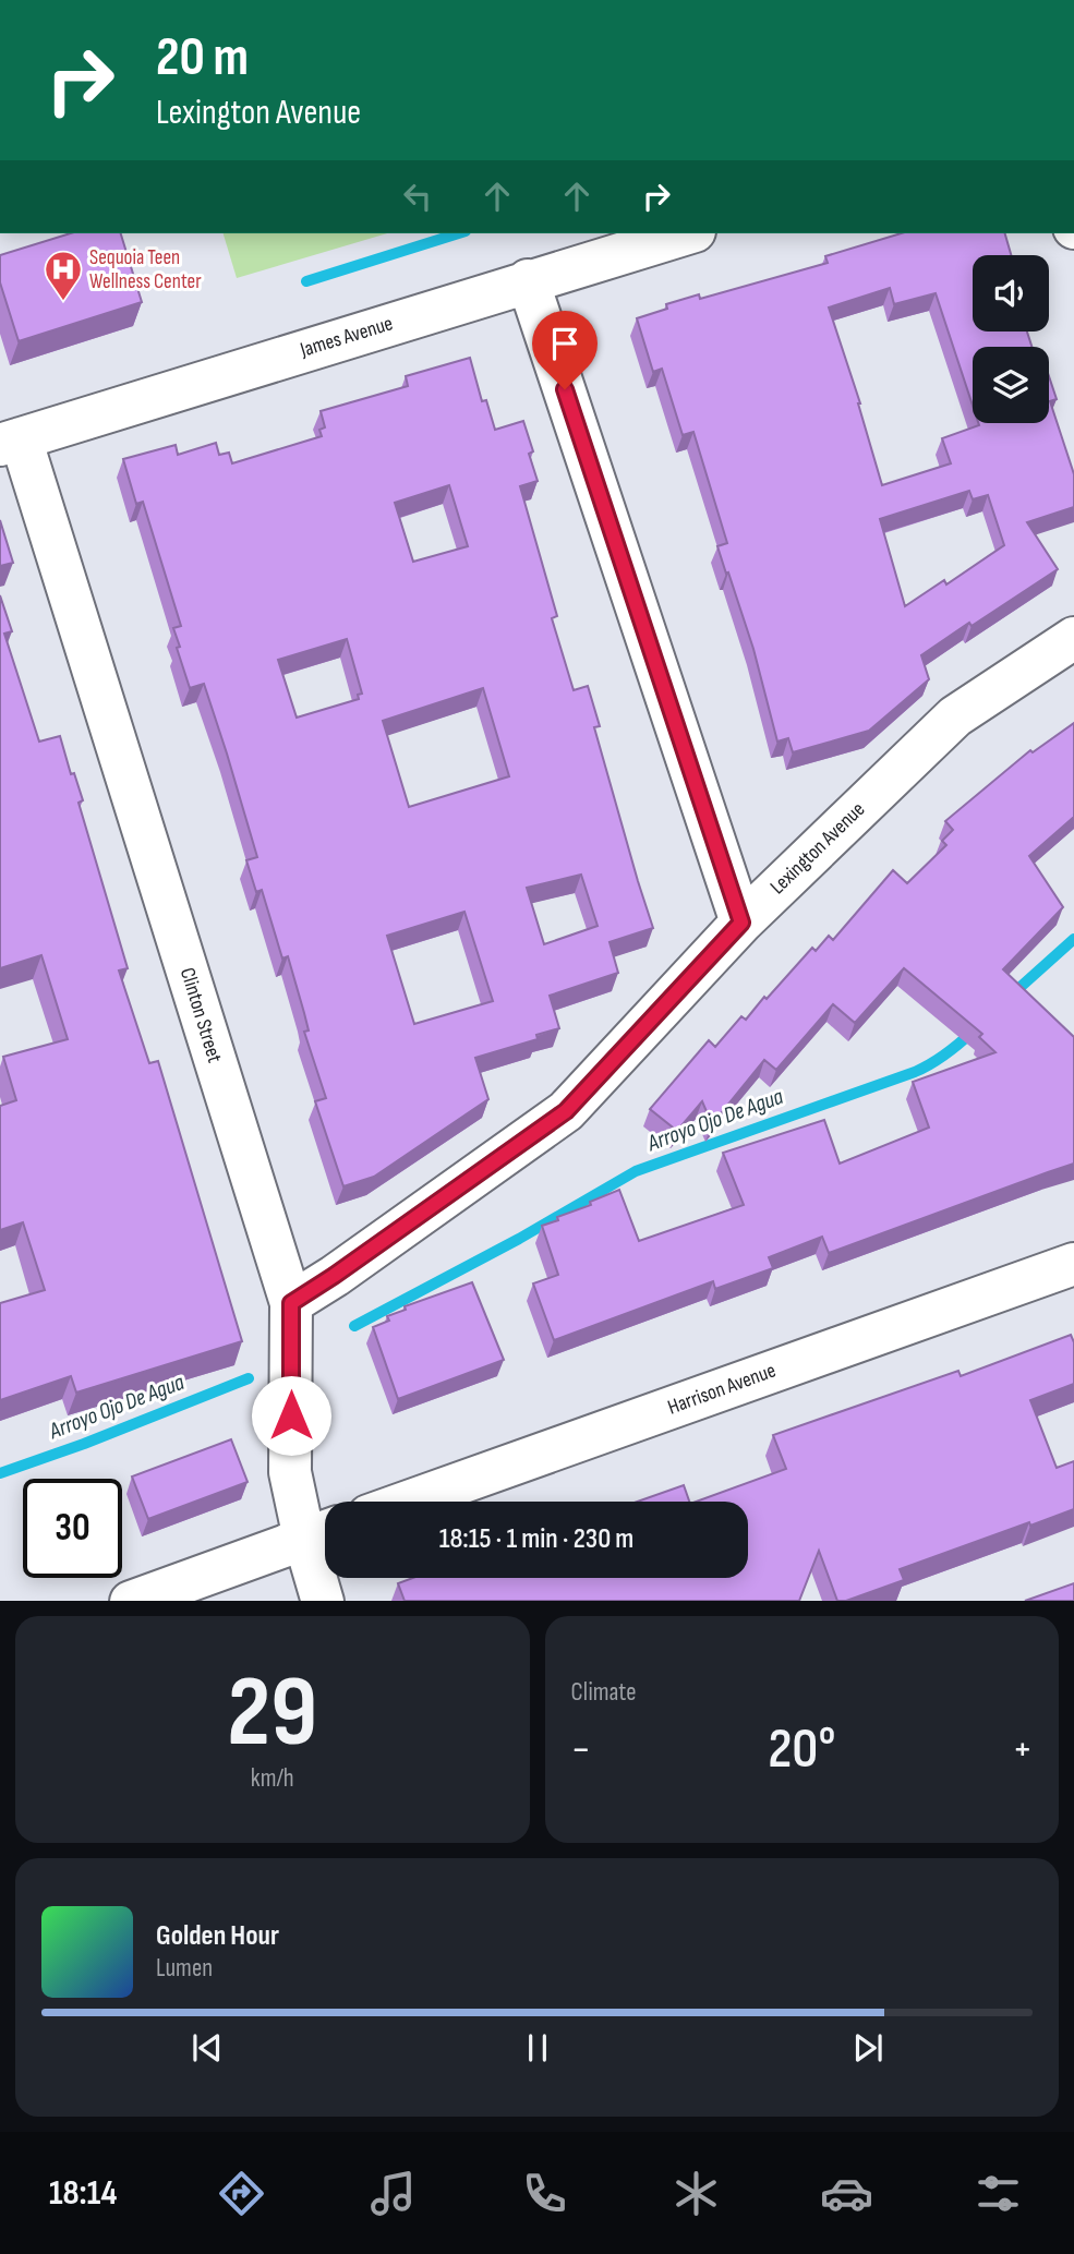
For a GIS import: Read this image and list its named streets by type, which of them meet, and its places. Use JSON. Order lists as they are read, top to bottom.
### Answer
{
  "streets": {
    "street": [
      "James Avenue",
      "Lexington Avenue",
      "Clinton Street",
      "Harrison Avenue"
    ]
  },
  "crossings": [
    ["James Avenue", "Clinton Street"],
    ["Lexington Avenue", "Clinton Street"]
  ],
  "water": ["Arroyo Ojo De Agua"],
  "places": {
    "hospital": ["Sequoia Teen Wellness Center"]
  },
  "page": {
    "turn": ["20 m", "Lexington Avenue"],
    "limit": "30",
    "trip": "18:15 · 1 min · 230 m",
    "tile": [
      ["29", "km/h"],
      "Climate"
    ],
    "heat": ["−", "20°", "+"],
    "song": ["Golden Hour", "Lumen"],
    "tabs": "18:14"
  }
}
